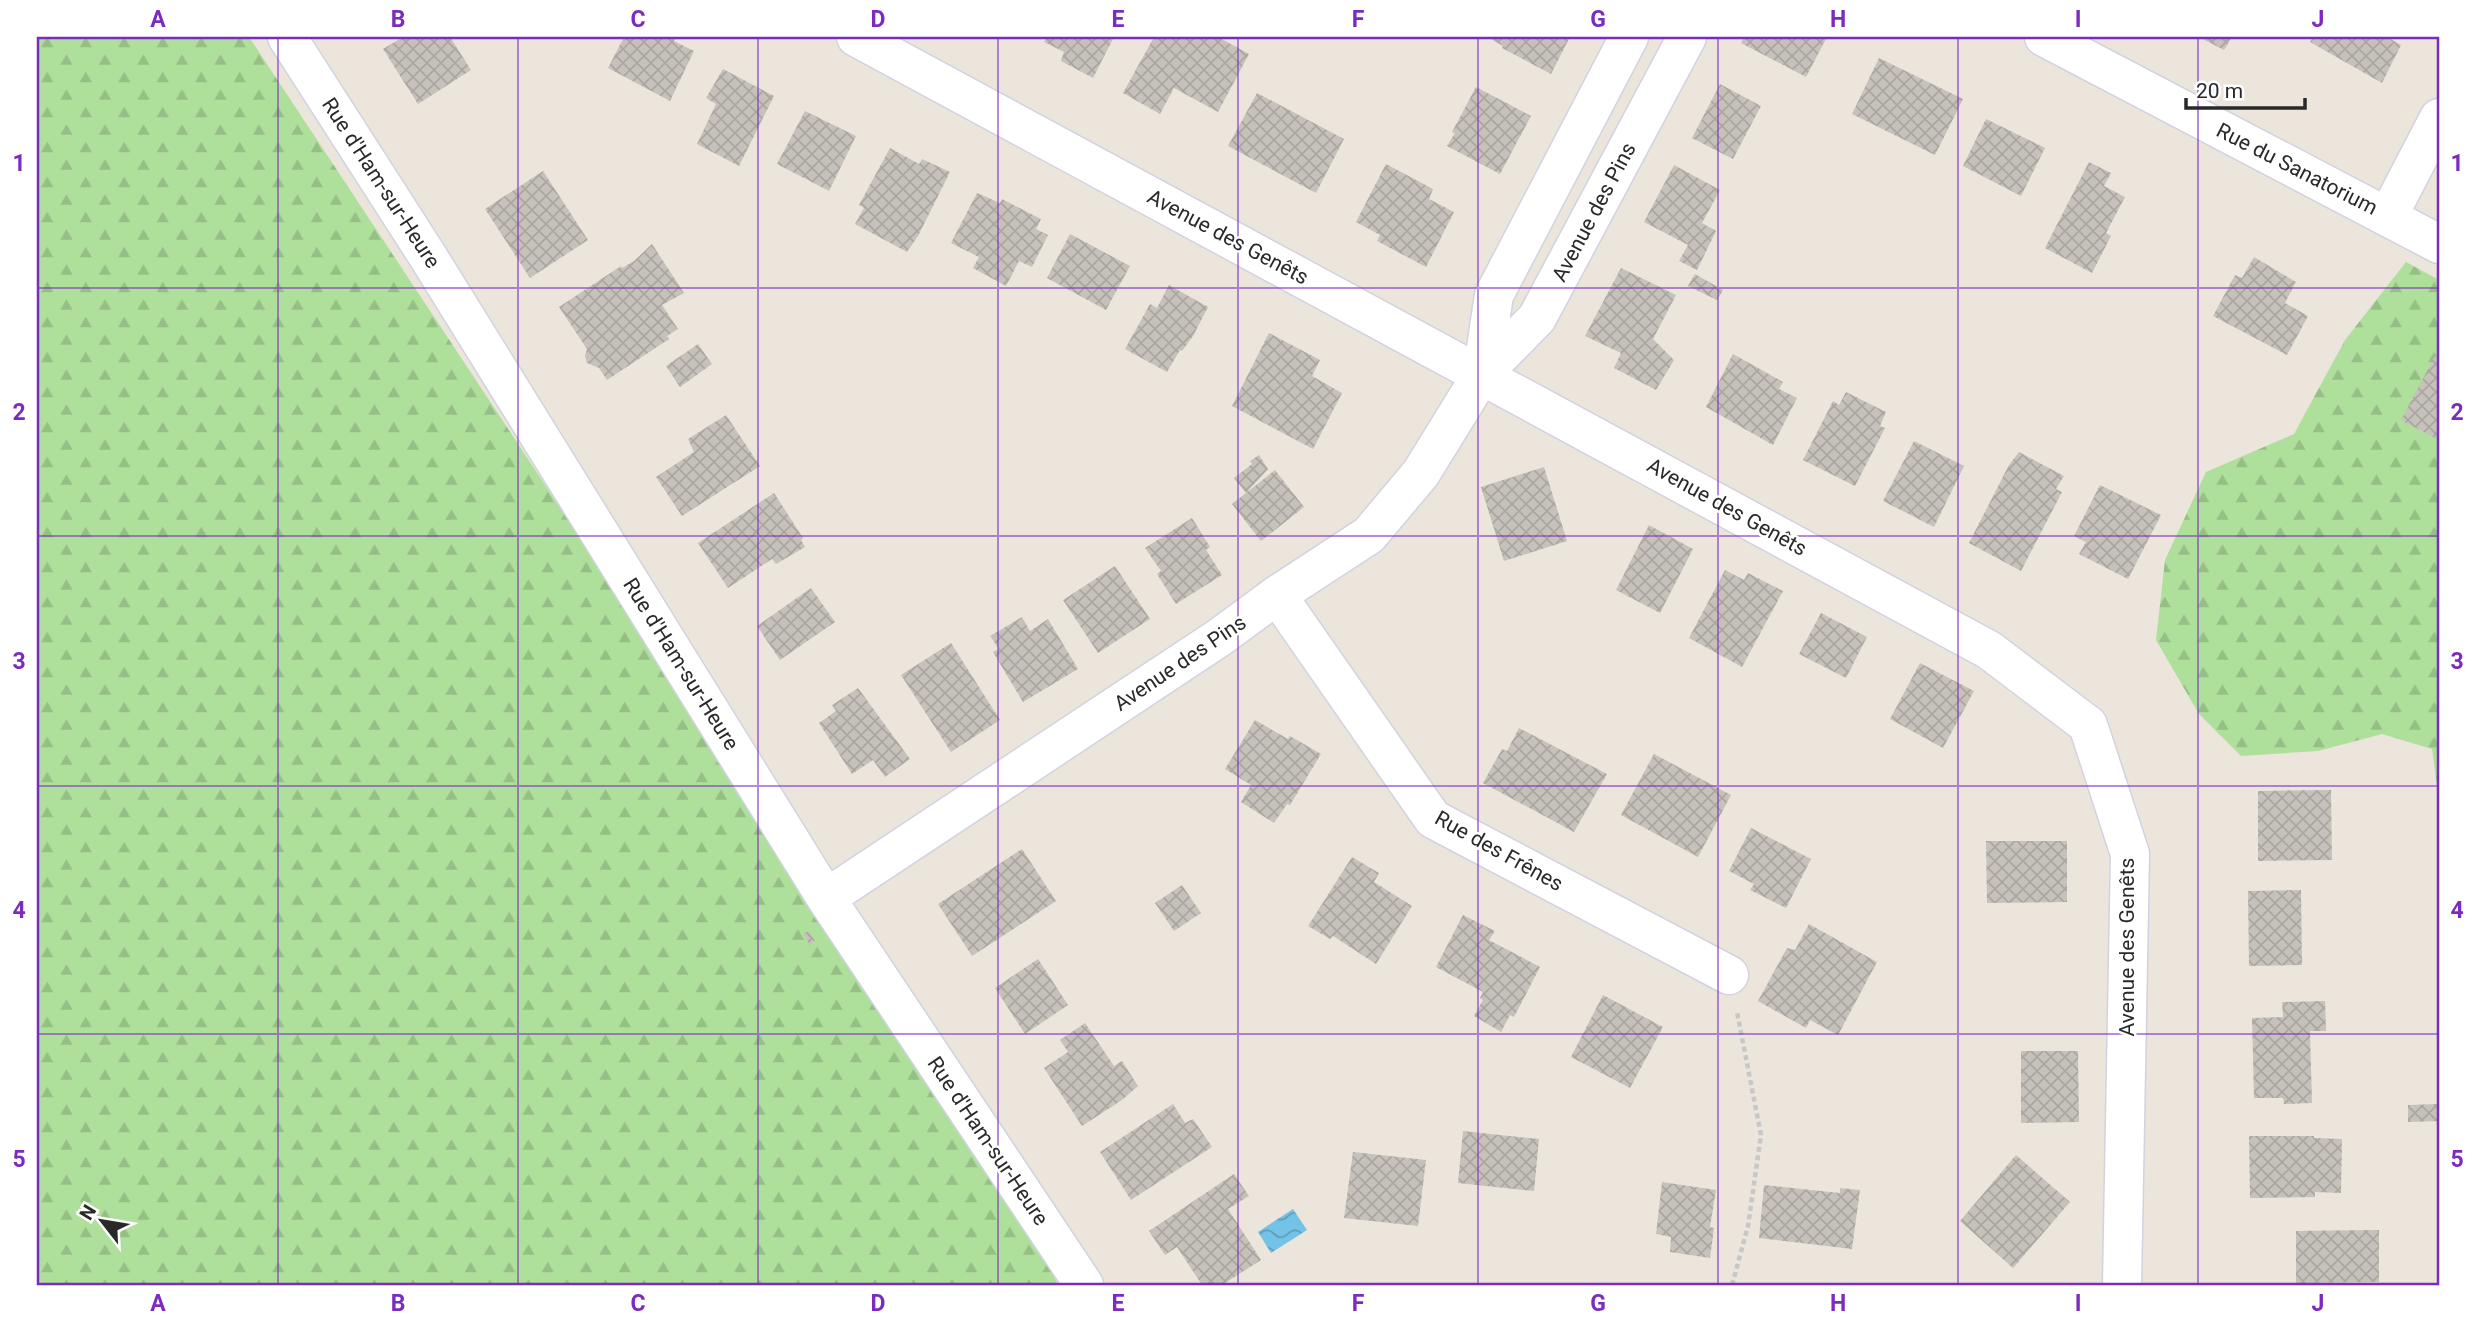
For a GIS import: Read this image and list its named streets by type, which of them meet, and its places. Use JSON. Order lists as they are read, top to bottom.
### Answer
{
  "streets": {
    "street": [
      "Rue du Sanatorium",
      "Rue d'Ham-sur-Heure",
      "Avenue des Pins",
      "Avenue des Genêts",
      "Rue des Frênes"
    ]
  },
  "crossings": [
    ["Rue d'Ham-sur-Heure", "Avenue des Pins"],
    ["Avenue des Pins", "Avenue des Genêts"],
    ["Avenue des Pins", "Rue des Frênes"]
  ],
  "scale_bar": "20 m",
  "north": "top left",
  "grid": {
    "columns": [
      "A",
      "B",
      "C",
      "D",
      "E",
      "F",
      "G",
      "H",
      "I",
      "J"
    ],
    "rows": [
      "1",
      "2",
      "3",
      "4",
      "5"
    ]
  }
}
